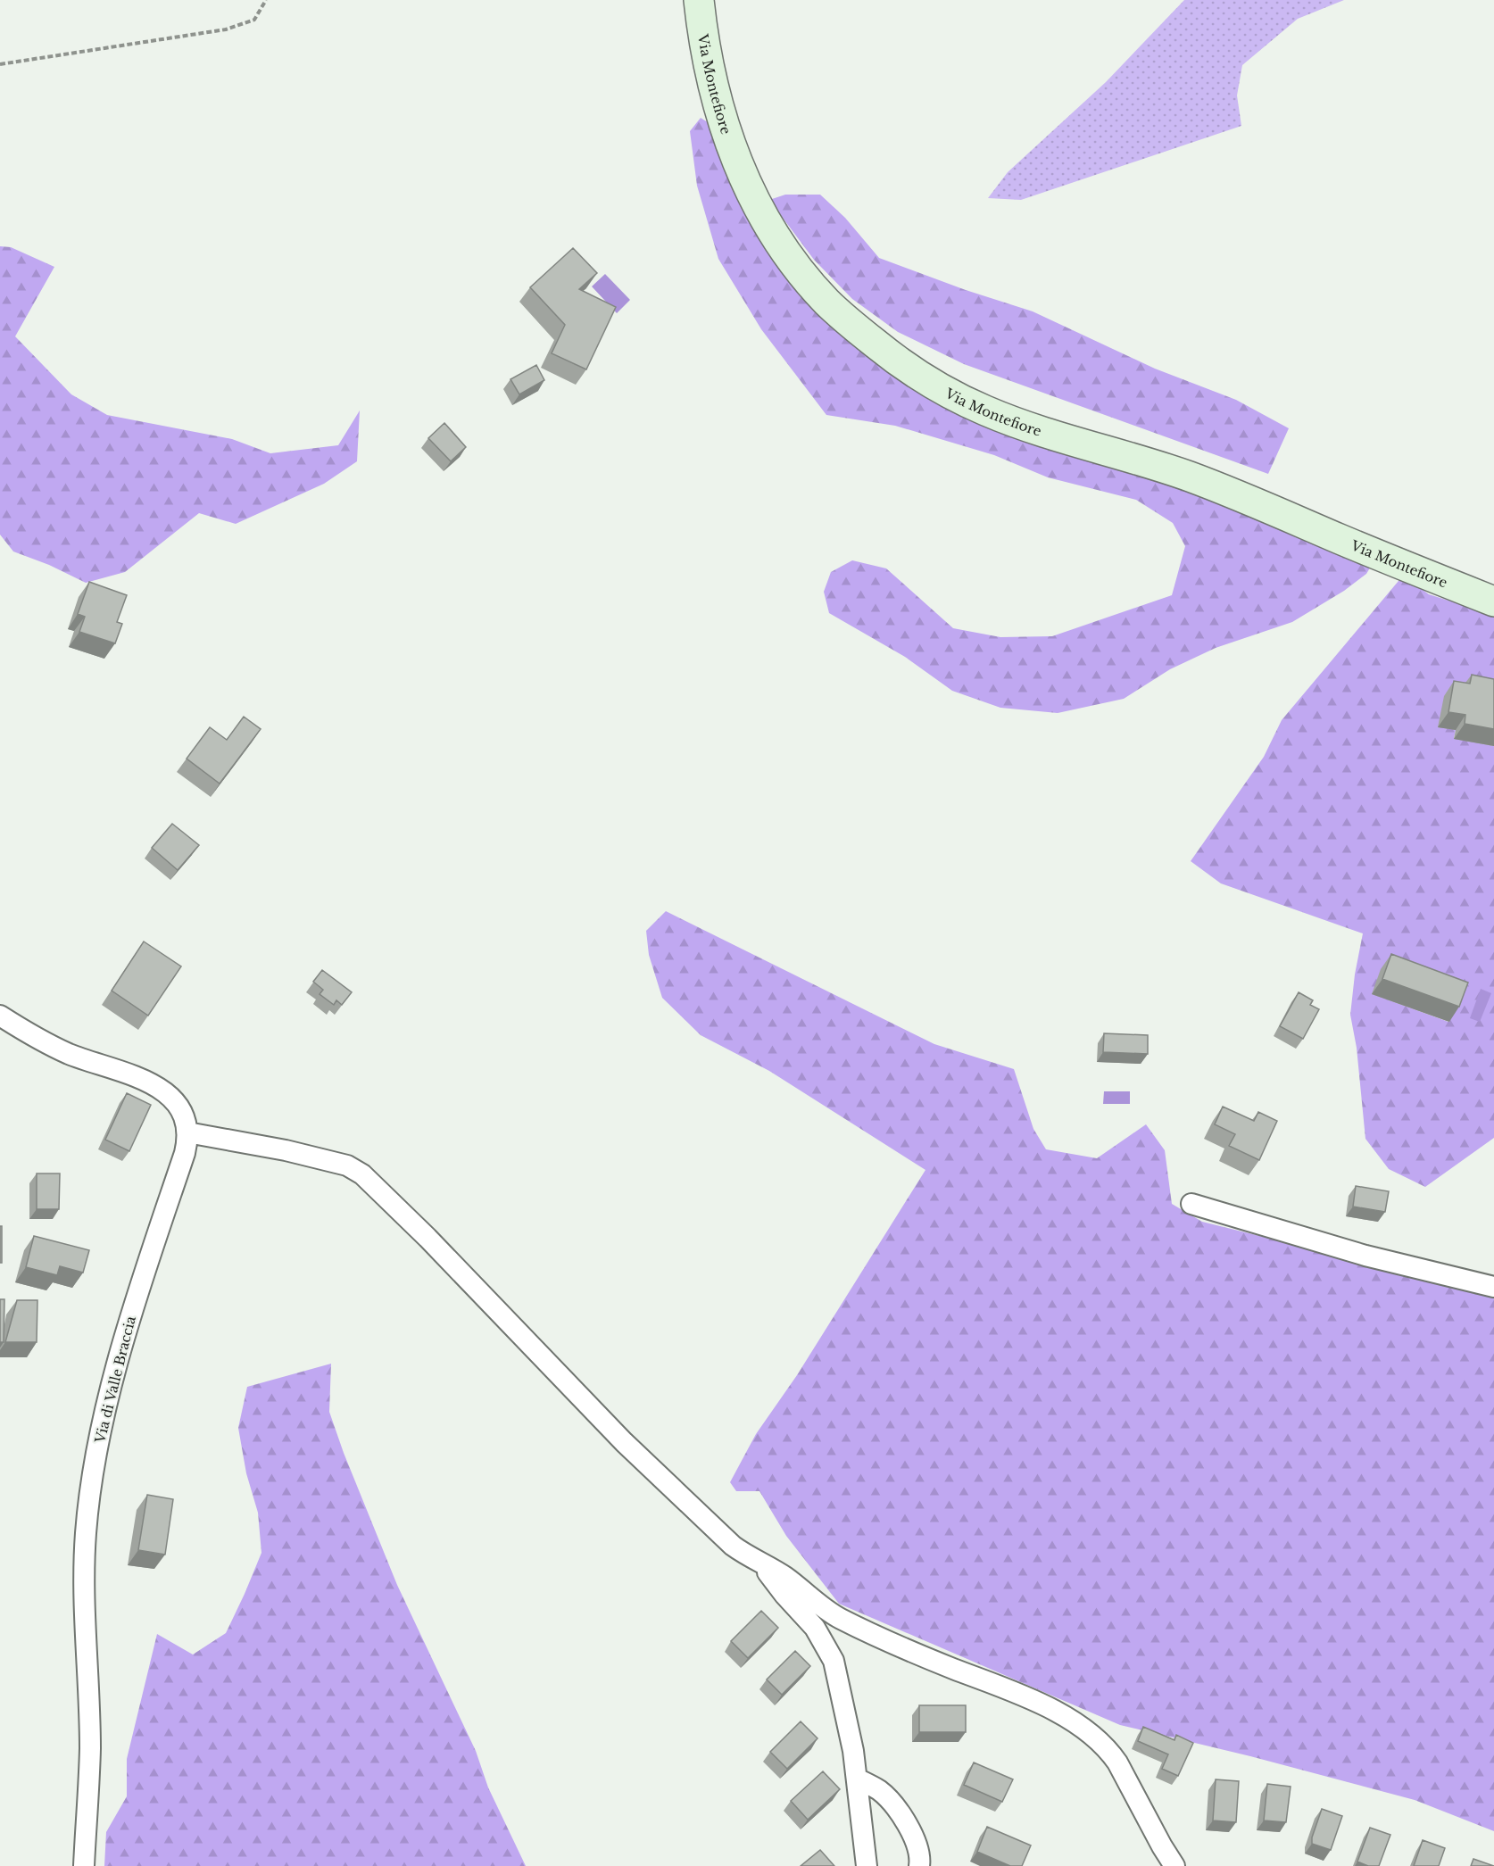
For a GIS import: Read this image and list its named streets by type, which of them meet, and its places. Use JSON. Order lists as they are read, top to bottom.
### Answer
{
  "streets": {
    "main road": ["Via Montefiore"],
    "street": ["Via di Valle Braccia"]
  }
}
